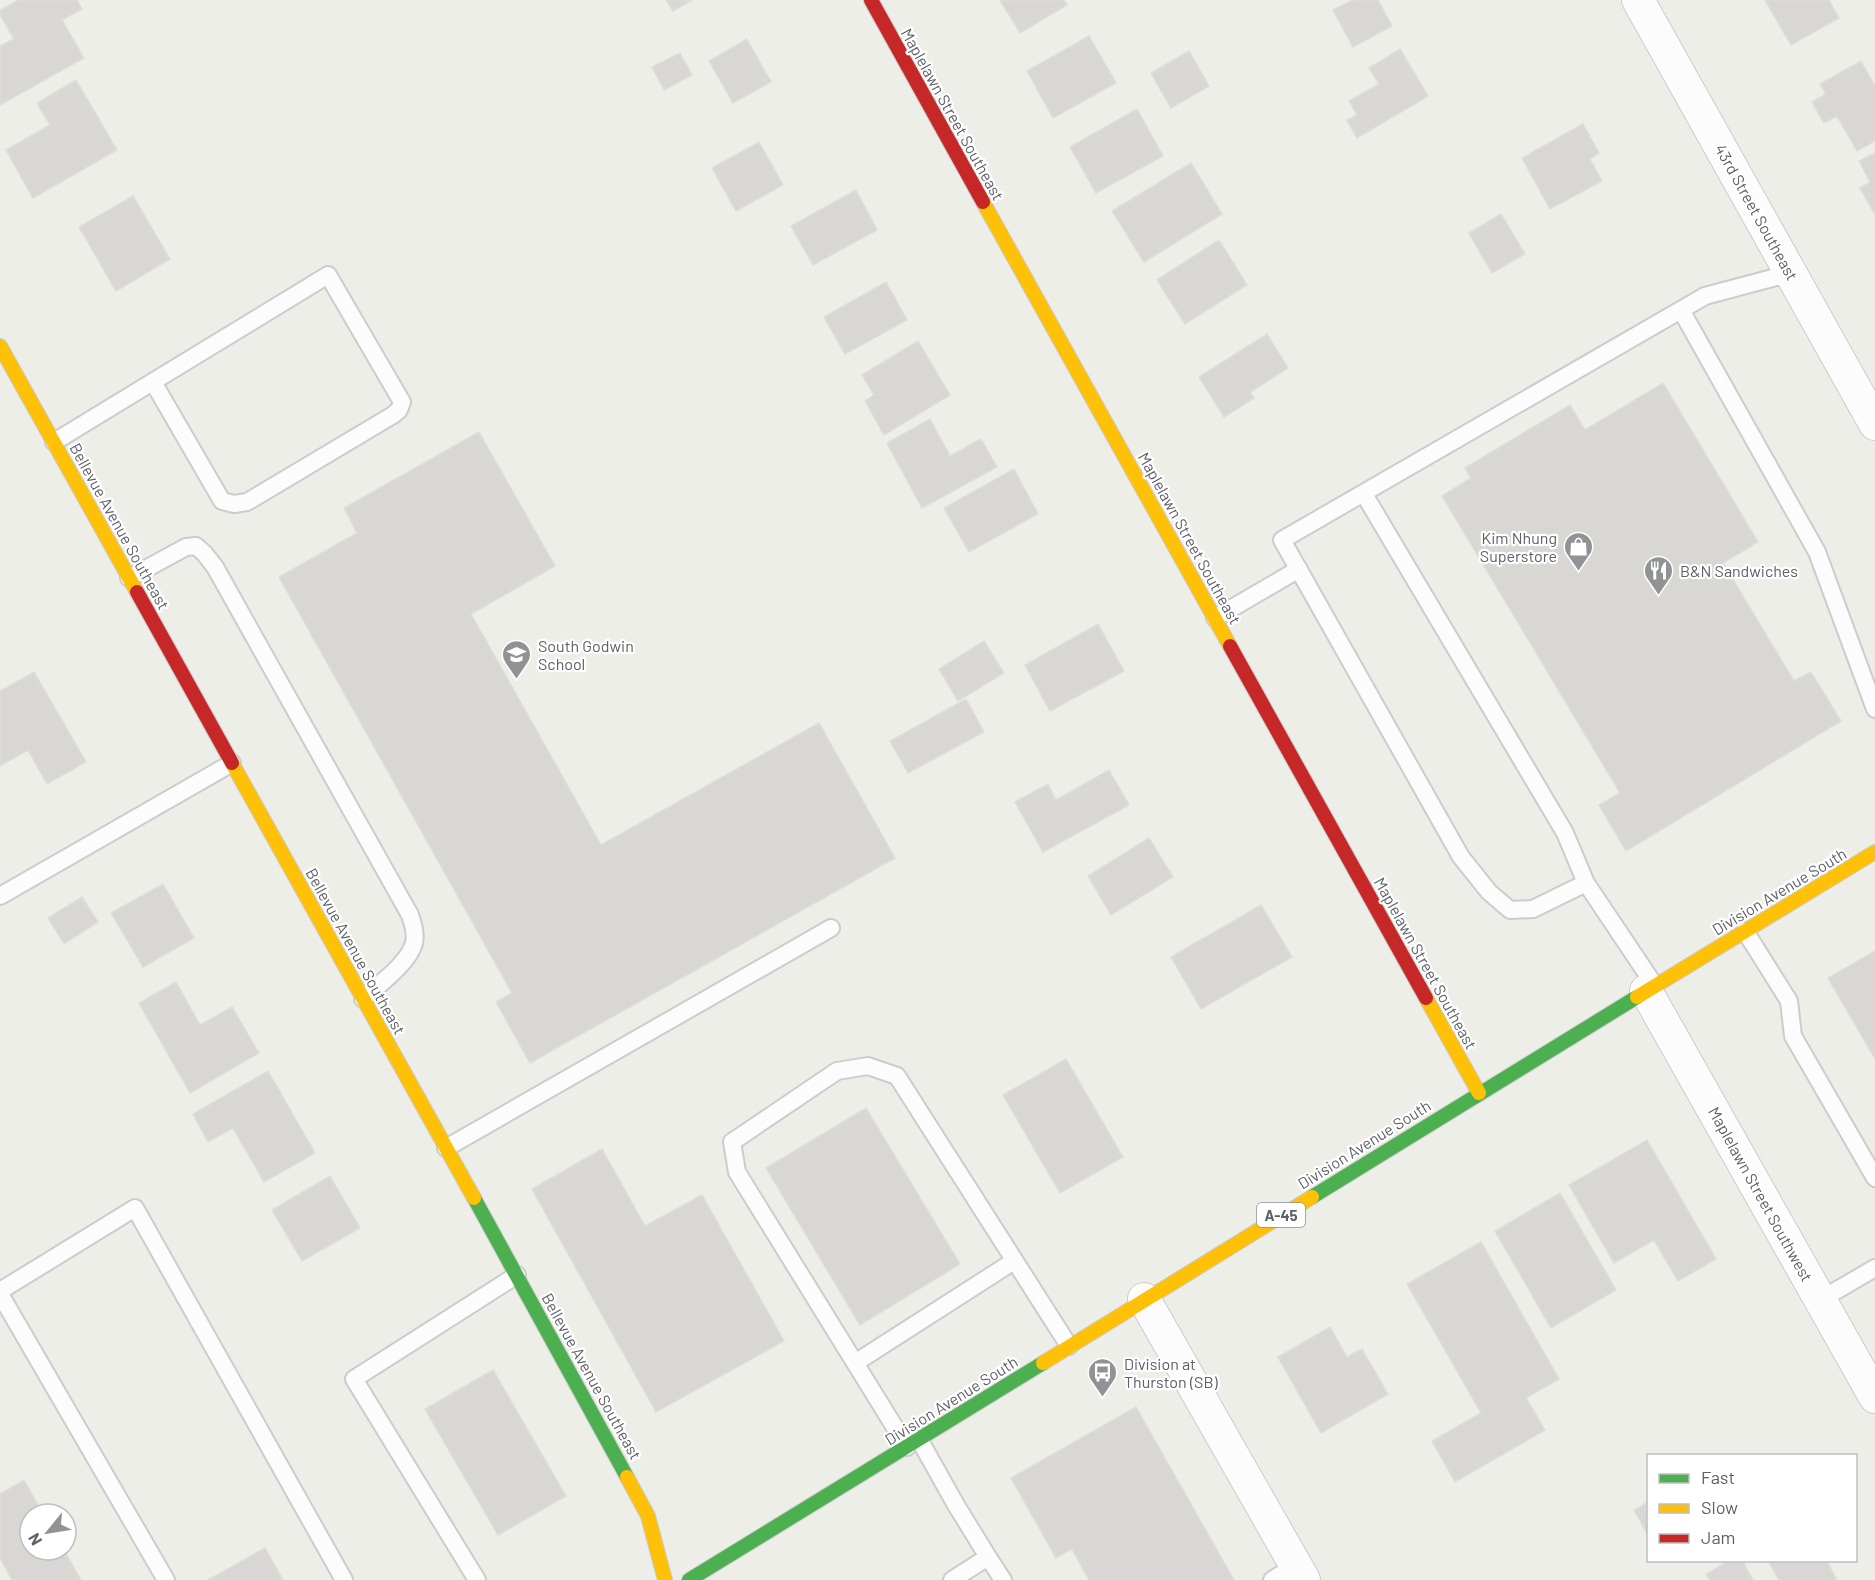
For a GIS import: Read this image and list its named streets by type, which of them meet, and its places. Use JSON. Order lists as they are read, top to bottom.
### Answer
{
  "streets": {
    "street": [
      "Maplelawn Street Southeast",
      "43rd Street Southeast",
      "Bellevue Avenue Southeast",
      "Division Avenue South",
      "Maplelawn Street Southwest",
      "A-45"
    ]
  },
  "crossings": [
    ["Maplelawn Street Southeast", "Division Avenue South"],
    ["Division Avenue South", "Maplelawn Street Southwest"]
  ],
  "places": {
    "shop": ["Kim Nhung Superstore"],
    "restaurant": ["B&N Sandwiches"],
    "school or university": ["South Godwin School"],
    "bus stop": ["Division at Thurston (SB)"]
  },
  "legend": ["Fast", "Slow", "Jam"],
  "north": "bottom left"
}
